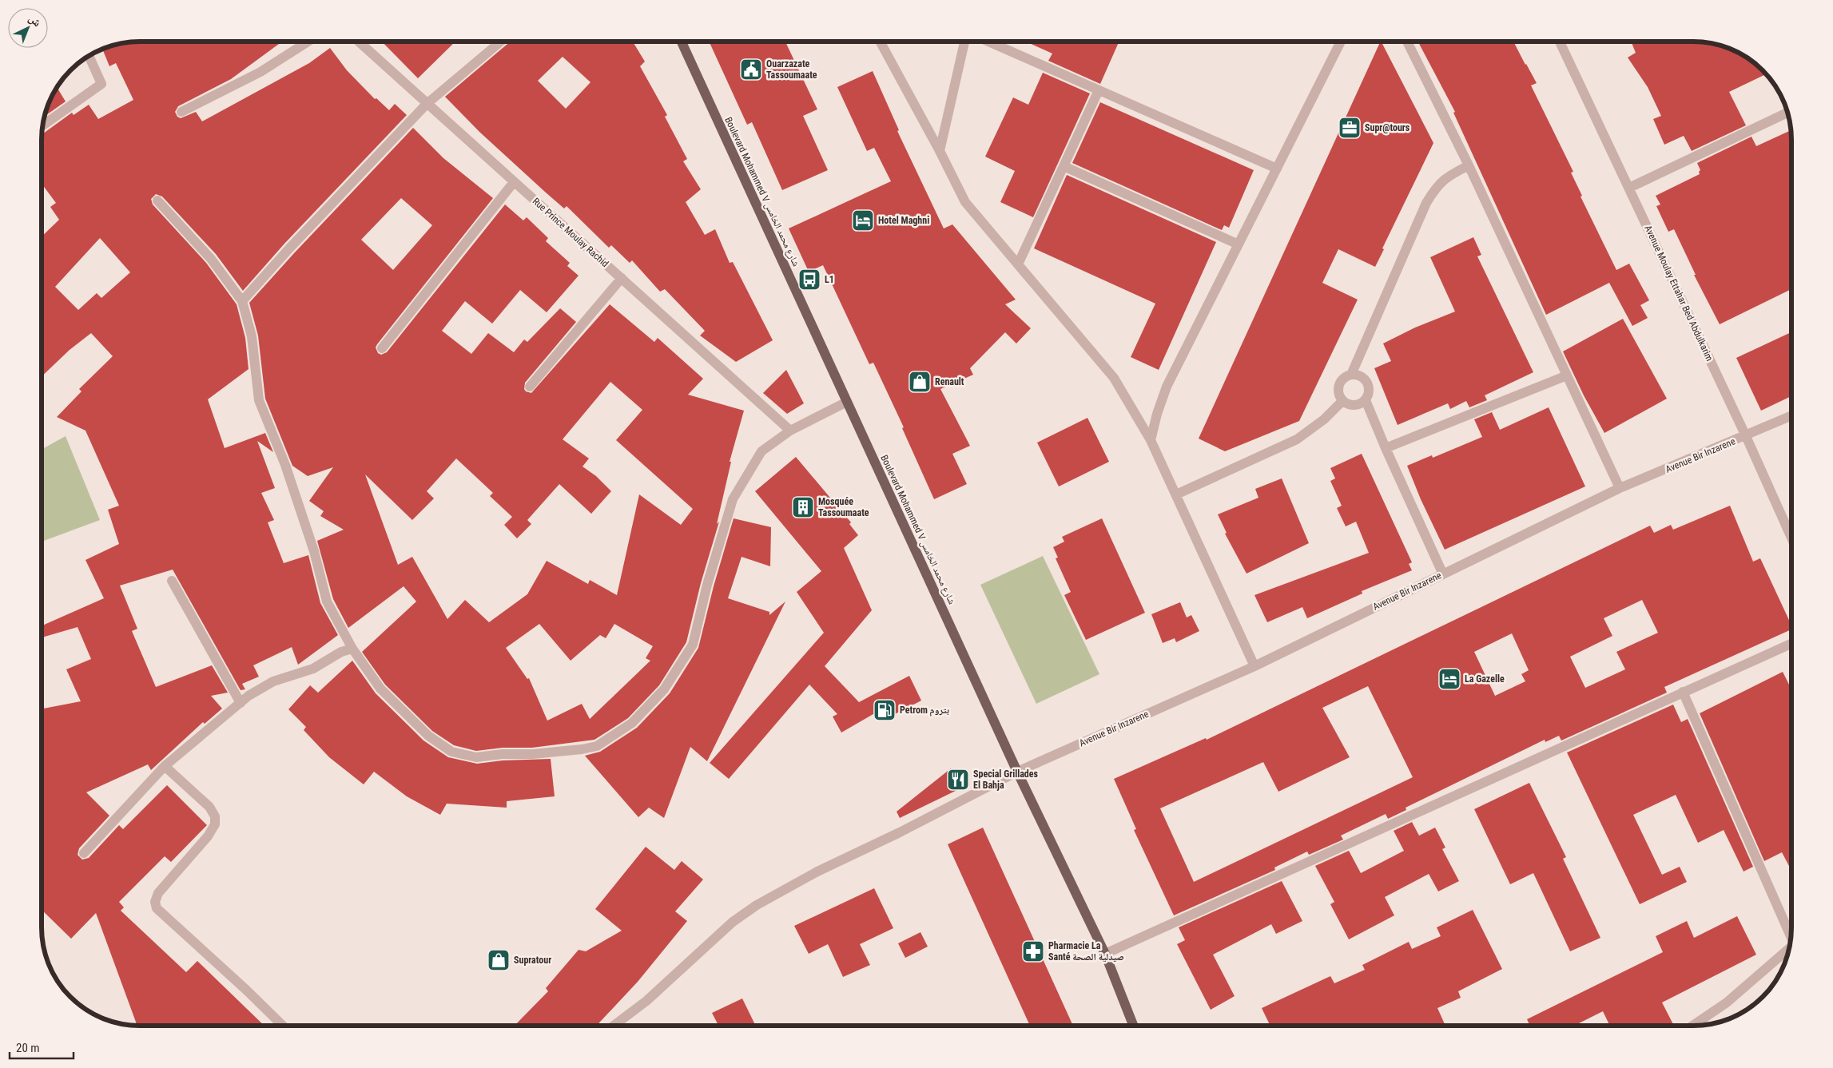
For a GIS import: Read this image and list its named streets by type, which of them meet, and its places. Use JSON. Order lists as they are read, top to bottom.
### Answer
{
  "streets": {
    "main road": ["Boulevard Mohammed V شارع محمد الخامس"],
    "street": ["Rue Prince Moulay Rachid", "Avenue Moulay Ettahar Bed Abdulkarim", "Avenue Bir Inzarene"]
  },
  "crossings": [
    ["Boulevard Mohammed V شارع محمد الخامس", "Avenue Bir Inzarene"],
    ["Avenue Moulay Ettahar Bed Abdulkarim", "Avenue Bir Inzarene"]
  ],
  "places": {
    "public building": ["Ouarzazate Tassoumaate"],
    "office": ["Supr@tours"],
    "hotel": ["Hotel Maghni", "La Gazelle"],
    "bus stop": ["L1"],
    "shop": ["Renault", "Supratour"],
    "building": ["Mosquée Tassoumaate"],
    "fuel station": ["Petrom بتروم"],
    "restaurant": ["Special Grillades El Bahja"],
    "pharmacy": ["Pharmacie La Santé صيدلية الصحة"]
  },
  "scale_bar": "20 m",
  "north": "top right"
}
